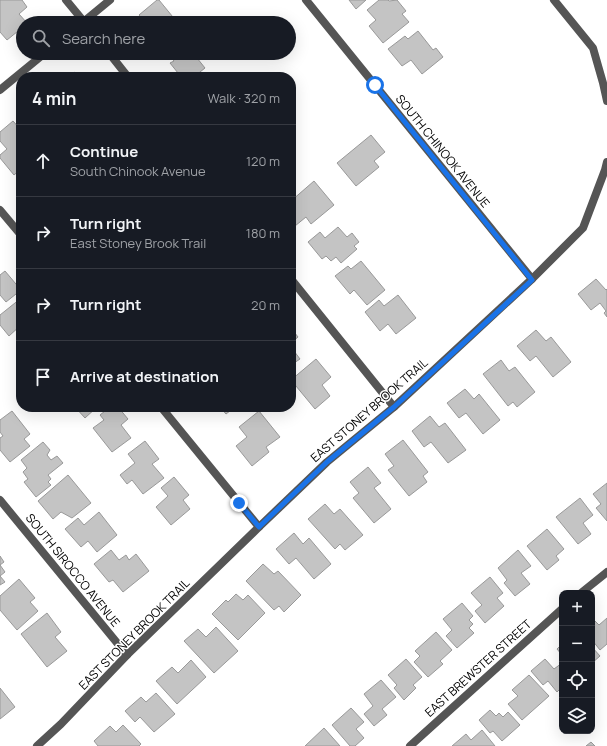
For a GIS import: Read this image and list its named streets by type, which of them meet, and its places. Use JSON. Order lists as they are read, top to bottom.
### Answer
{
  "streets": {
    "street": [
      "SOUTH CHINOOK AVENUE",
      "EAST STONEY BROOK TRAIL",
      "SOUTH SIROCCO AVENUE",
      "EAST BREWSTER STREET"
    ]
  },
  "crossings": [
    ["SOUTH CHINOOK AVENUE", "EAST STONEY BROOK TRAIL"],
    ["EAST STONEY BROOK TRAIL", "SOUTH SIROCCO AVENUE"]
  ],
  "page": {
    "search": "Search here",
    "heading": ["4 min", "Walk · 320 m"],
    "list": [
      ["Continue", "South Chinook Avenue", "120 m"],
      ["Turn right", "East Stoney Brook Trail", "180 m"],
      ["Turn right", "20 m"],
      "Arrive at destination"
    ],
    "map_buttons": ["+", "−"]
  }
}
